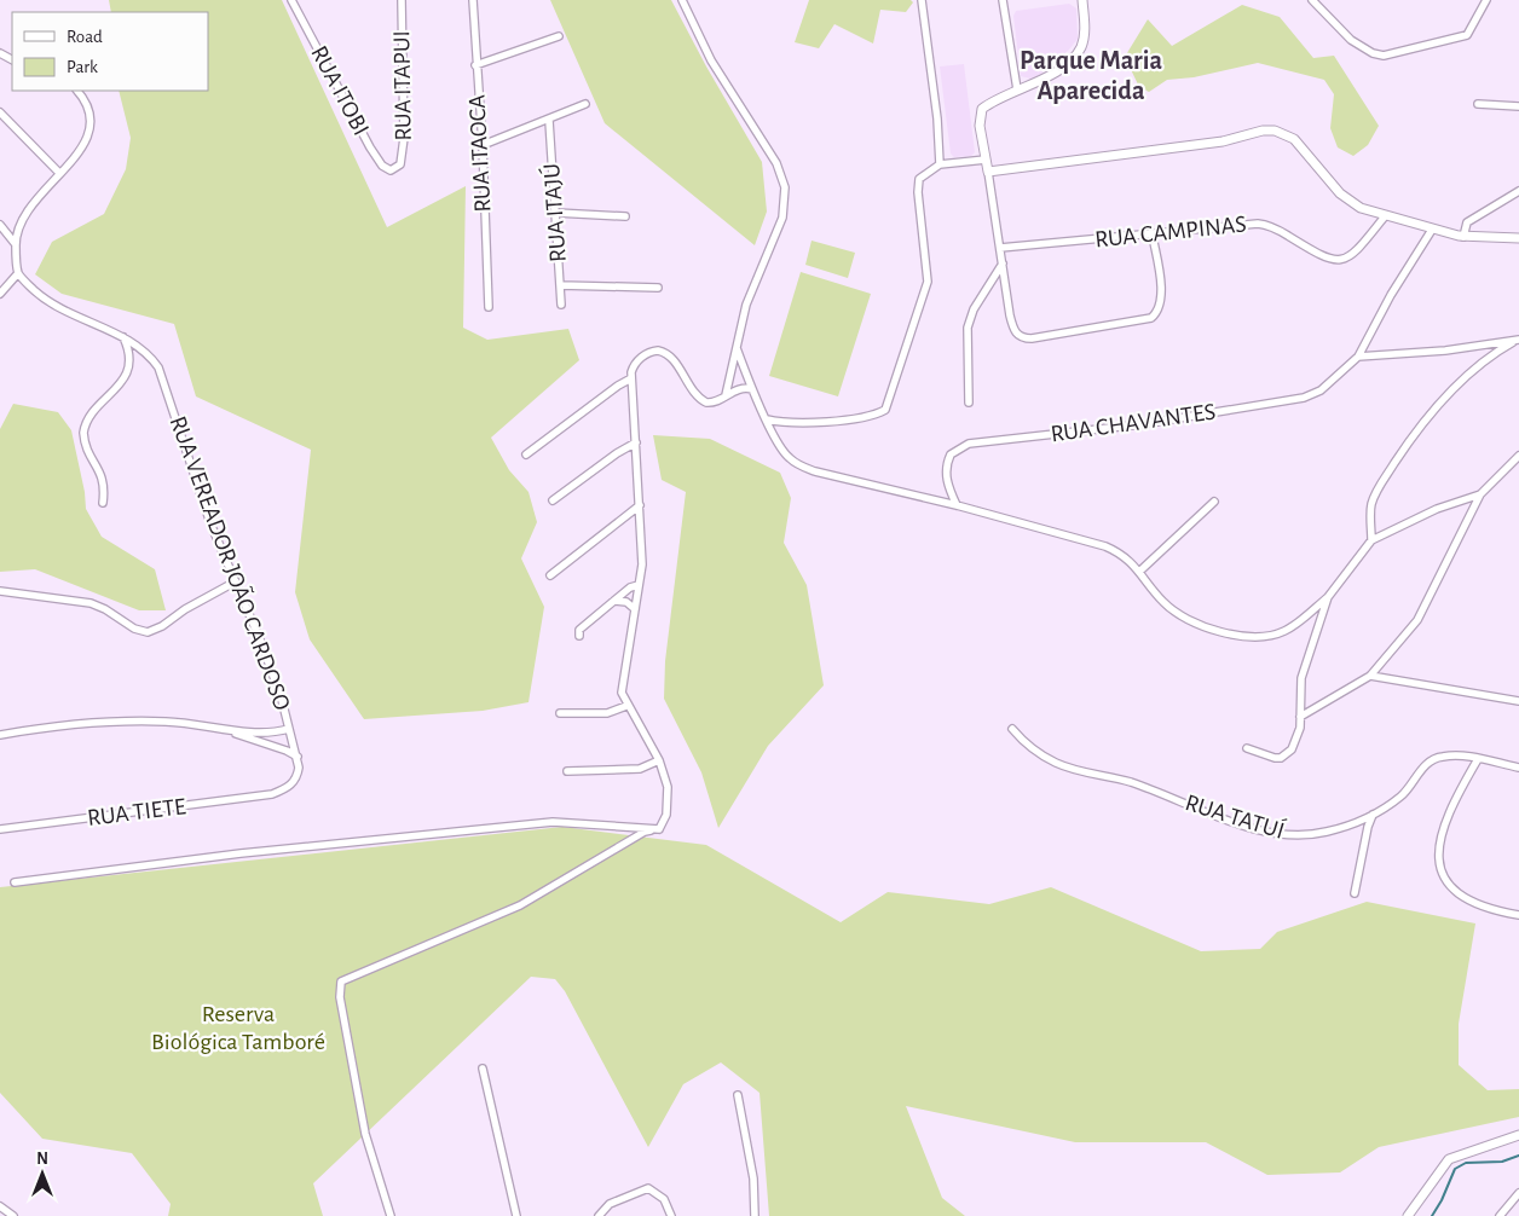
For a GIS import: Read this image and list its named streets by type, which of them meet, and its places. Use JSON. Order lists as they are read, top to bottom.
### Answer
{
  "streets": {
    "street": [
      "RUA ITAPUI",
      "RUA ITOBI",
      "RUA ITAOCA",
      "RUA ITAJÚ",
      "RUA CAMPINAS",
      "RUA CHAVANTES",
      "RUA VEREADOR JOÃO CARDOSO",
      "RUA TIETE",
      "RUA TATUÍ"
    ]
  },
  "crossings": [
    ["RUA ITAPUI", "RUA ITOBI"],
    ["RUA VEREADOR JOÃO CARDOSO", "RUA TIETE"]
  ],
  "districts": ["Parque Maria Aparecida"],
  "parks": ["Reserva Biológica Tamboré"],
  "legend": ["Road", "Park"],
  "north": "top"
}
